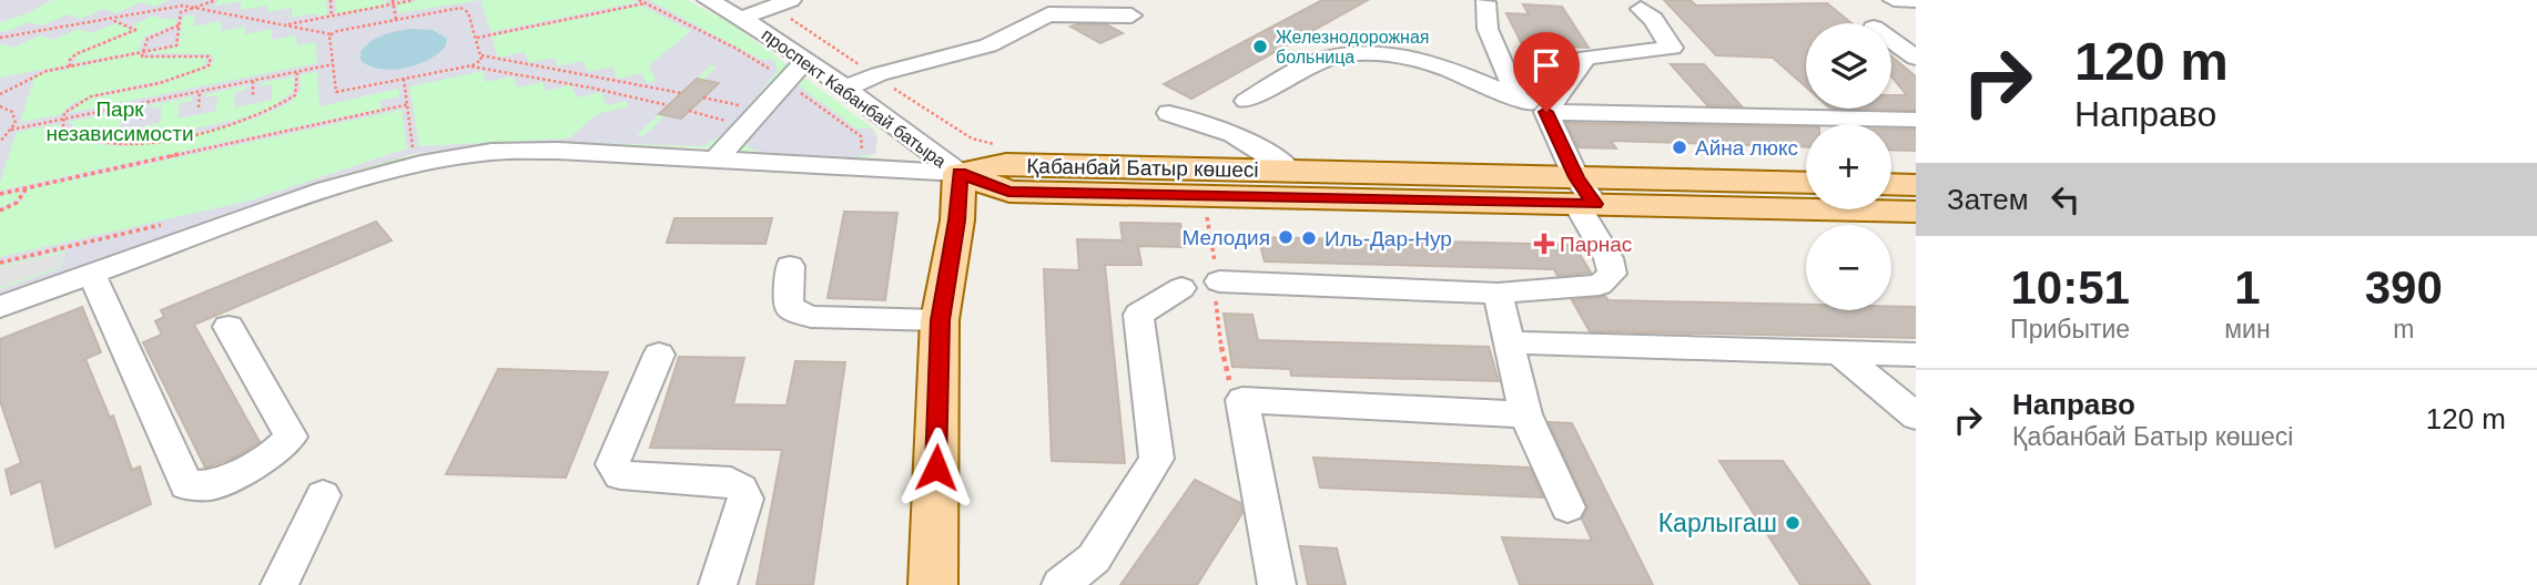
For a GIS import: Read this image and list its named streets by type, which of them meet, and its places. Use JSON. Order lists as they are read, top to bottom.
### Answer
{
  "streets": {
    "main road": ["Қабанбай Батыр көшесі"],
    "street": ["проспект Кабанбай батыра"]
  },
  "crossings": [
    ["проспект Кабанбай батыра", "Қабанбай Батыр көшесі"]
  ],
  "parks": ["Парк независимости"],
  "places": {
    "other": [
      "Железнодорожная больница",
      "Айна люкс",
      "Мелодия",
      "Иль-Дар-Нур",
      "Карлыгаш"
    ],
    "health": ["Парнас"]
  },
  "page": {
    "turn": ["120 m", "Направо"],
    "map_buttons": ["+", "−"],
    "then": "Затем",
    "eta": [
      "10:51",
      "Прибытие",
      "1",
      "мин",
      "390",
      "m"
    ],
    "list": [
      {
        "name": "Направо",
        "note": "Қабанбай Батыр көшесі",
        "value": "120 m"
      }
    ]
  }
}
